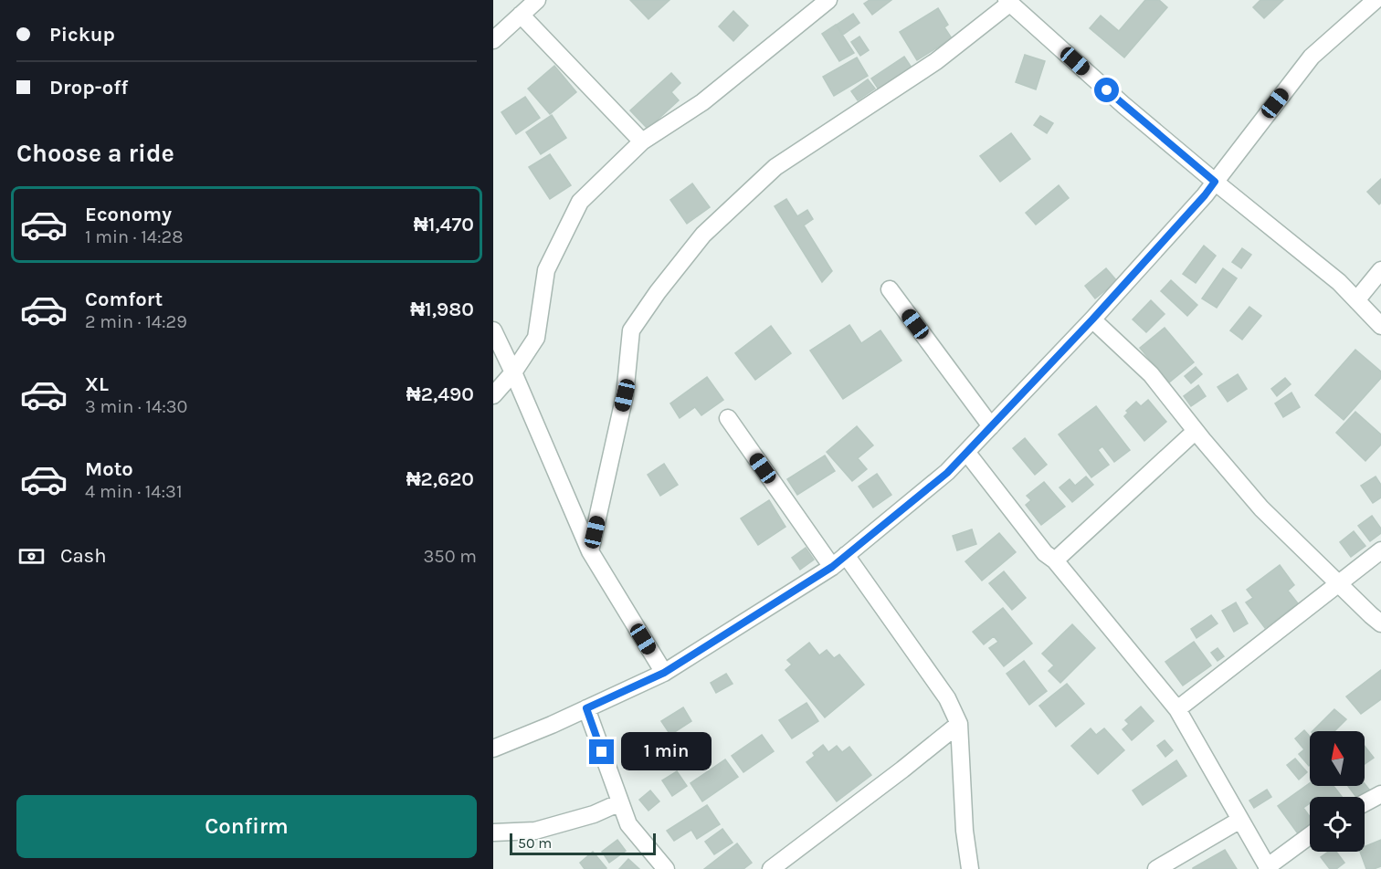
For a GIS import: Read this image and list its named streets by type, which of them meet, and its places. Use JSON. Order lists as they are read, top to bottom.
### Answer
{
  "scale_bar": "50 m",
  "north": "top",
  "page": {
    "banner": ["Pickup", "Drop-off"],
    "heading": "Choose a ride",
    "list": [
      {
        "name": "Economy",
        "note": "1 min · 14:28",
        "value": "₦1,470"
      },
      {
        "name": "Comfort",
        "note": "2 min · 14:29",
        "value": "₦1,980"
      },
      {
        "name": "XL",
        "note": "3 min · 14:30",
        "value": "₦2,490"
      },
      {
        "name": "Moto",
        "note": "4 min · 14:31",
        "value": "₦2,620"
      }
    ],
    "pay": ["Cash", "350 m"],
    "bubble": "1 min",
    "buttons": "Confirm",
    "scale": "50 m"
  }
}
